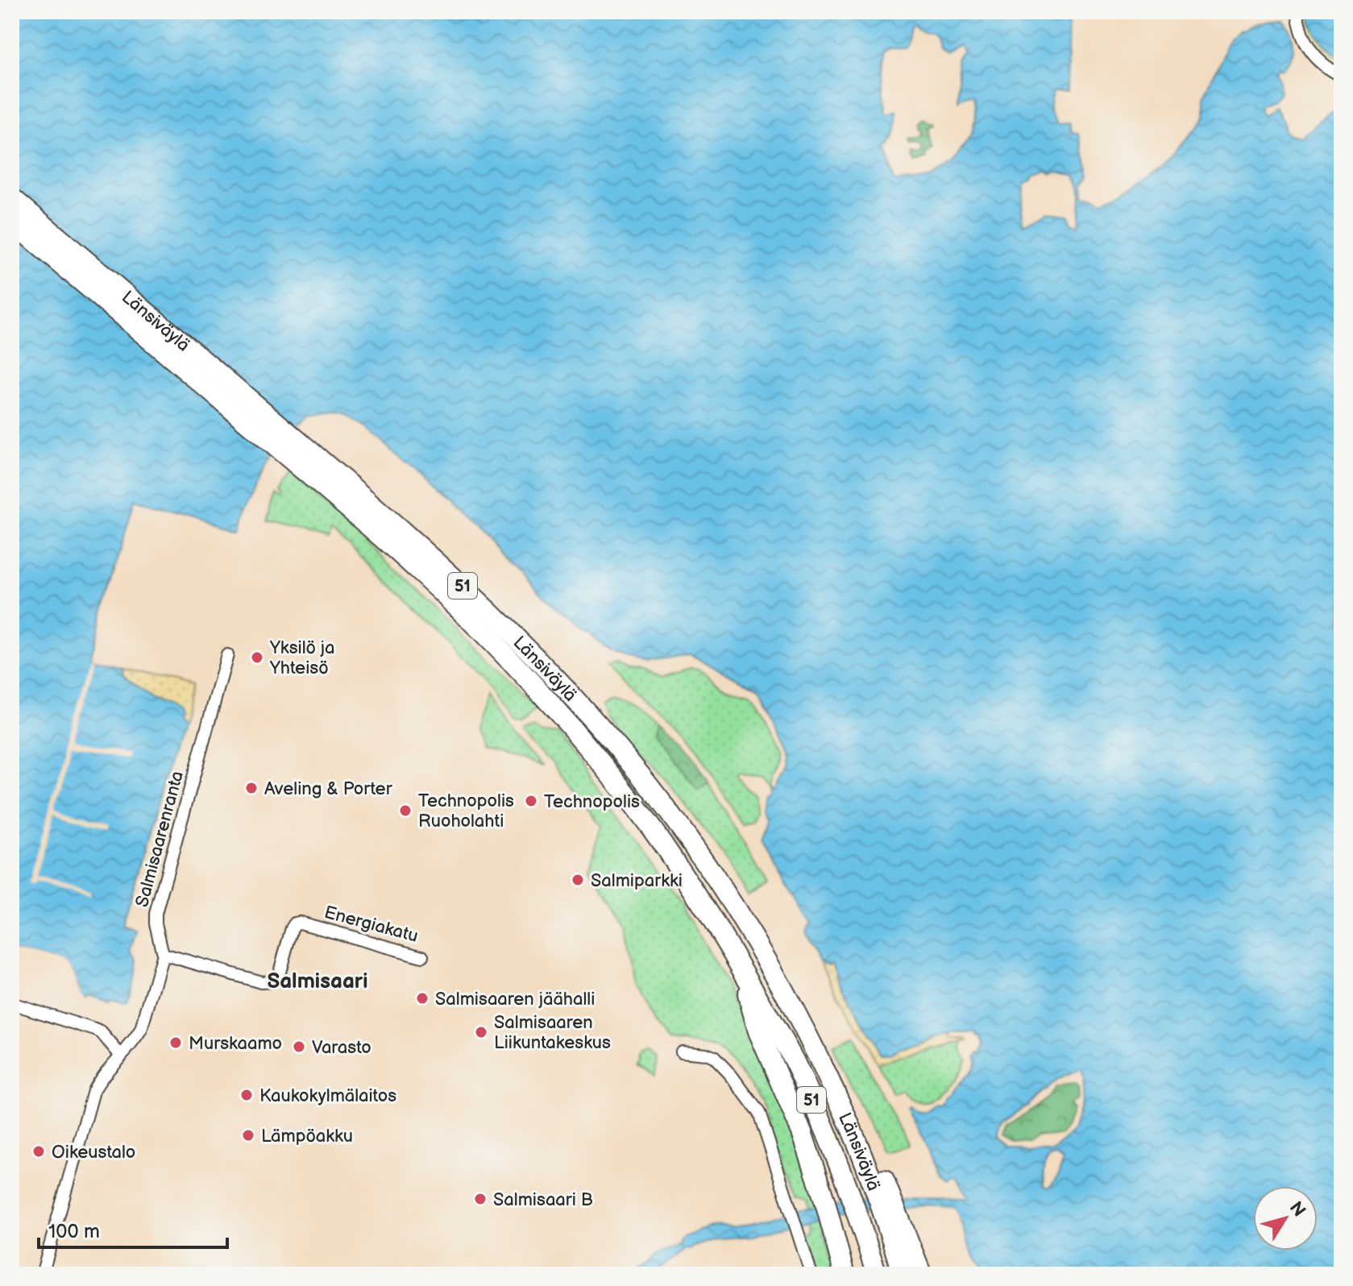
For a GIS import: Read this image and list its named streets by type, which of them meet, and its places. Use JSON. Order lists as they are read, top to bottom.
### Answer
{
  "streets": {
    "highway": ["Länsiväylä", "51"],
    "street": ["Salmisaarenranta", "Energiakatu"]
  },
  "crossings": [
    ["Salmisaarenranta", "Energiakatu"]
  ],
  "districts": ["Salmisaari"],
  "places": [
    "Yksilö ja Yhteisö",
    "Aveling & Porter",
    "Technopolis",
    "Technopolis Ruoholahti",
    "Salmiparkki",
    "Salmisaaren jäähalli",
    "Salmisaaren Liikuntakeskus",
    "Murskaamo",
    "Varasto",
    "Kaukokylmälaitos",
    "Lämpöakku",
    "Oikeustalo",
    "Salmisaari B"
  ],
  "scale_bar": "100 m",
  "north": "top right"
}
